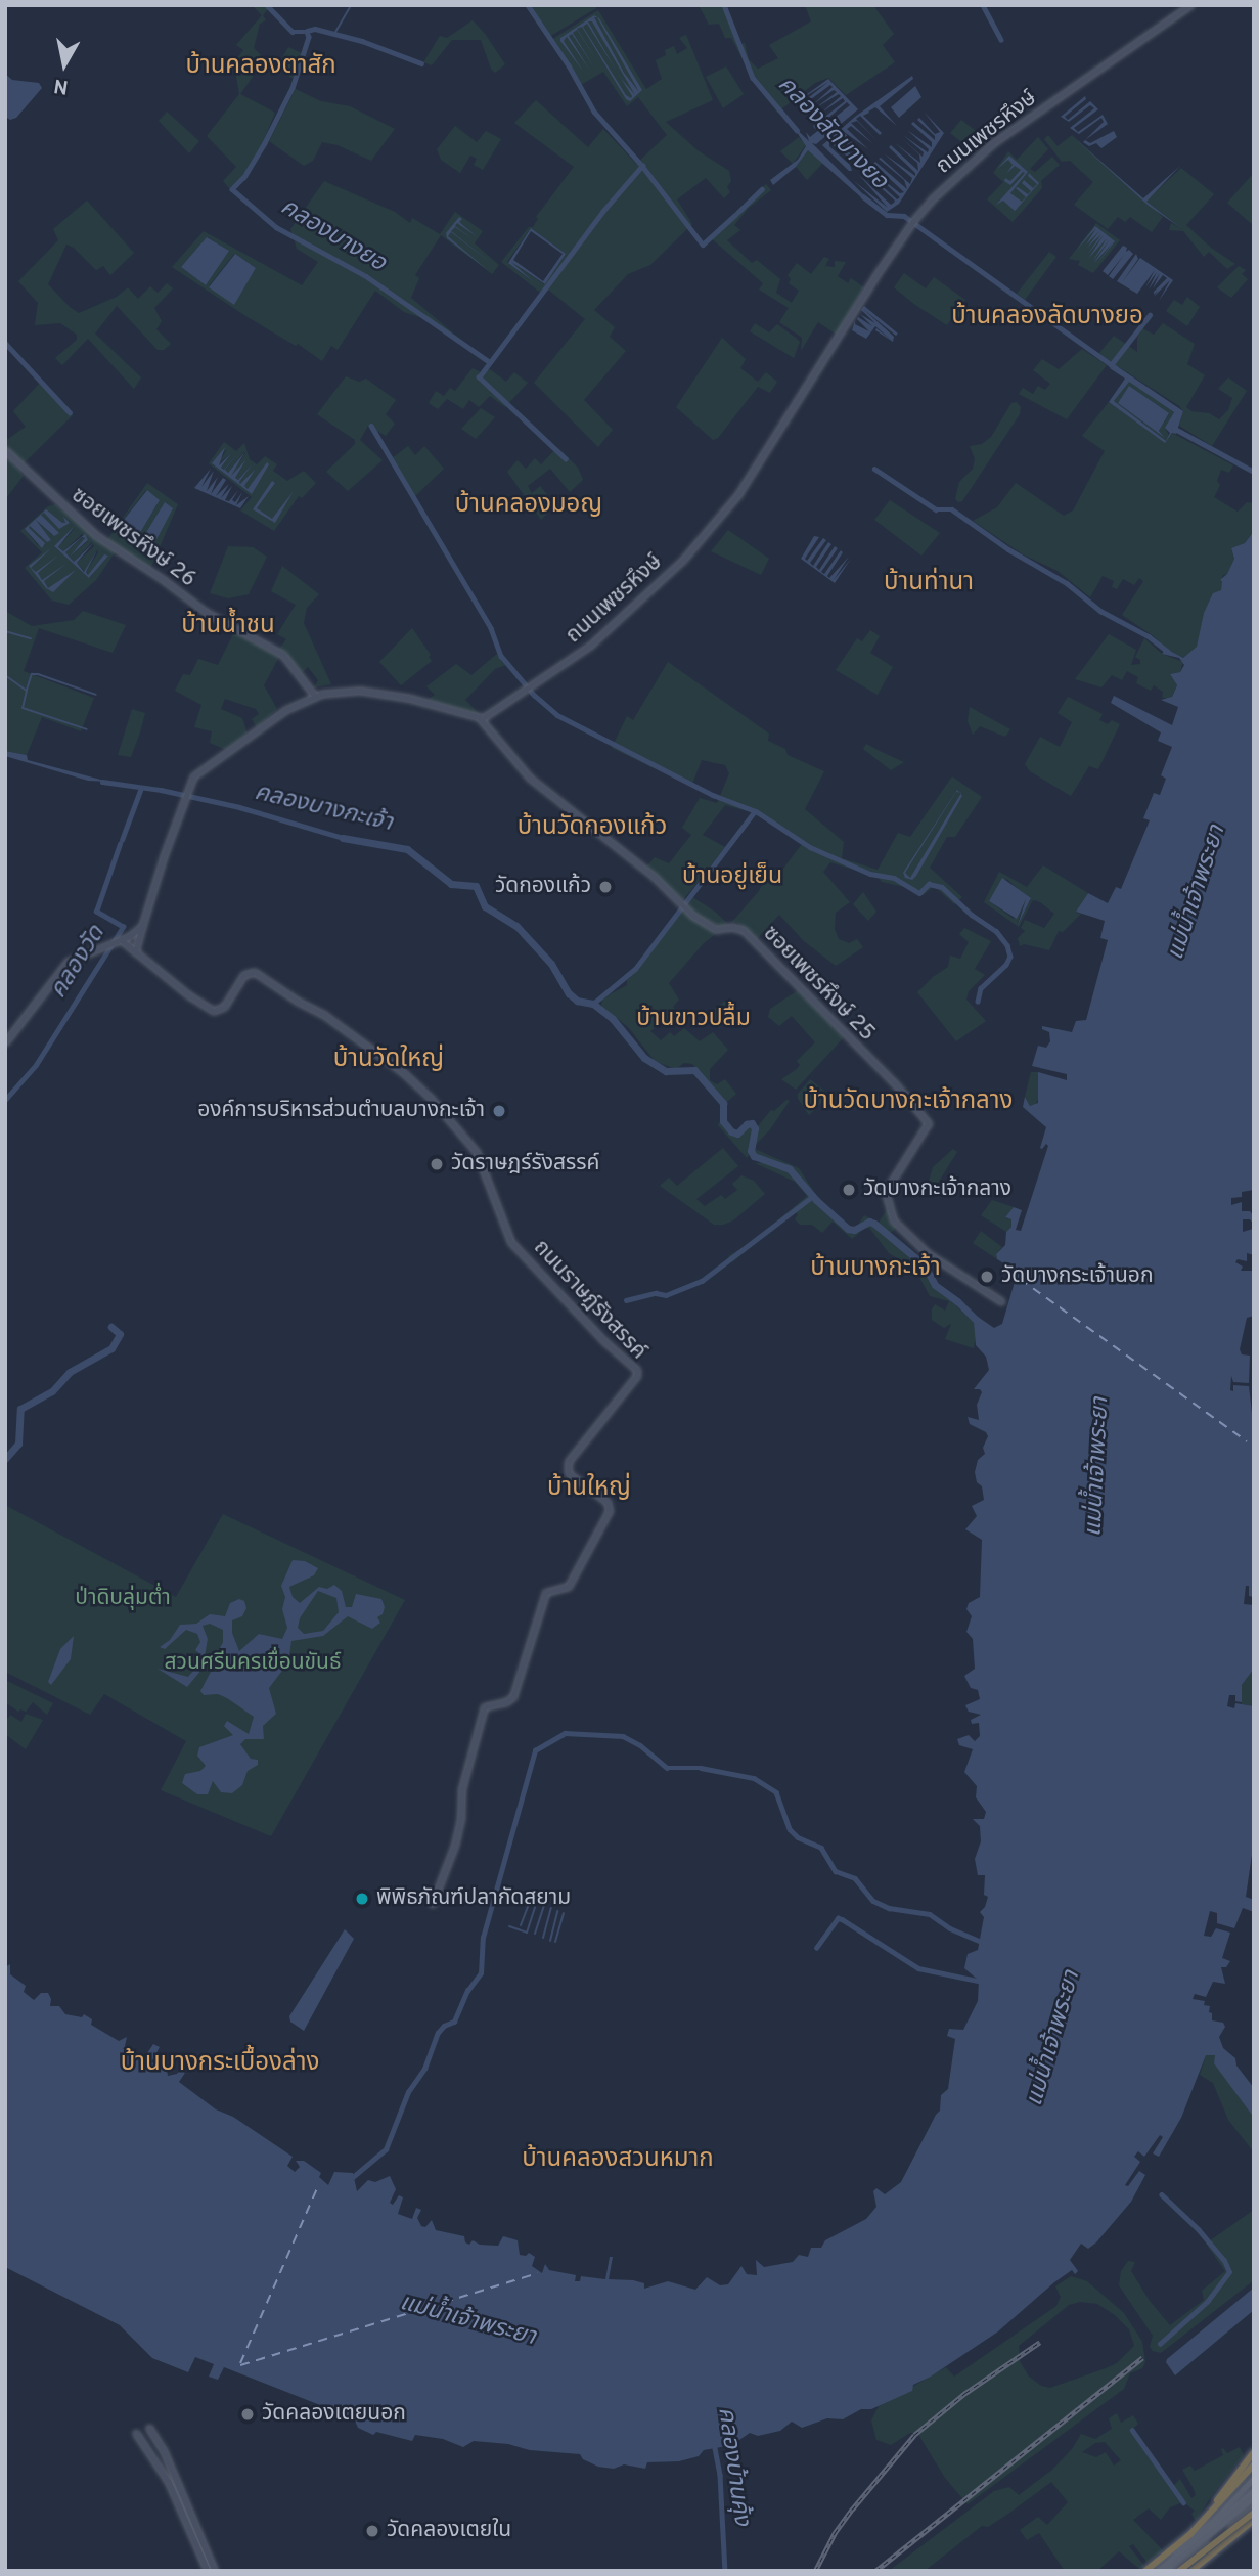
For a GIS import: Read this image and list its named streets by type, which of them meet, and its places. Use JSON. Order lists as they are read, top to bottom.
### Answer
{
  "streets": {
    "street": [
      "ถนนเพชรหึงษ์",
      "ซอยเพชรหึงษ์ 26",
      "ซอยเพชรหึงษ์ 25",
      "ถนนราษฎ์รังสรรค์"
    ]
  },
  "crossings": [
    ["ถนนเพชรหึงษ์", "ซอยเพชรหึงษ์ 25"]
  ],
  "districts": [
    "บ้านคลองตาสัก",
    "บ้านคลองลัดบางยอ",
    "บ้านคลองมอญ",
    "บ้านท่านา",
    "บ้านน้ำชน",
    "บ้านวัดกองแก้ว",
    "บ้านอยู่เย็น",
    "บ้านขาวปลื้ม",
    "บ้านวัดใหญ่",
    "บ้านวัดบางกะเจ้ากลาง",
    "บ้านบางกะเจ้า",
    "บ้านใหญ่",
    "บ้านบางกระเบื้องล่าง",
    "บ้านคลองสวนหมาก"
  ],
  "water": [
    "คลองลัดบางยอ",
    "คลองบางยอ",
    "คลองบางกะเจ้า",
    "แม่น้ำเจ้าพระยา",
    "คลองวัด",
    "คลองบ้านคุ้ง"
  ],
  "parks": ["ป่าดิบลุ่มต่ำ", "สวนศรีนครเขื่อนขันธ์"],
  "places": [
    "วัดกองแก้ว",
    "องค์การบริหารส่วนตำบลบางกะเจ้า",
    "วัดราษฎร์รังสรรค์",
    "วัดบางกะเจ้ากลาง",
    "วัดบางกระเจ้านอก",
    "พิพิธภัณฑ์ปลากัดสยาม",
    "วัดคลองเตยนอก",
    "วัดคลองเตยใน"
  ],
  "north": "bottom"
}
